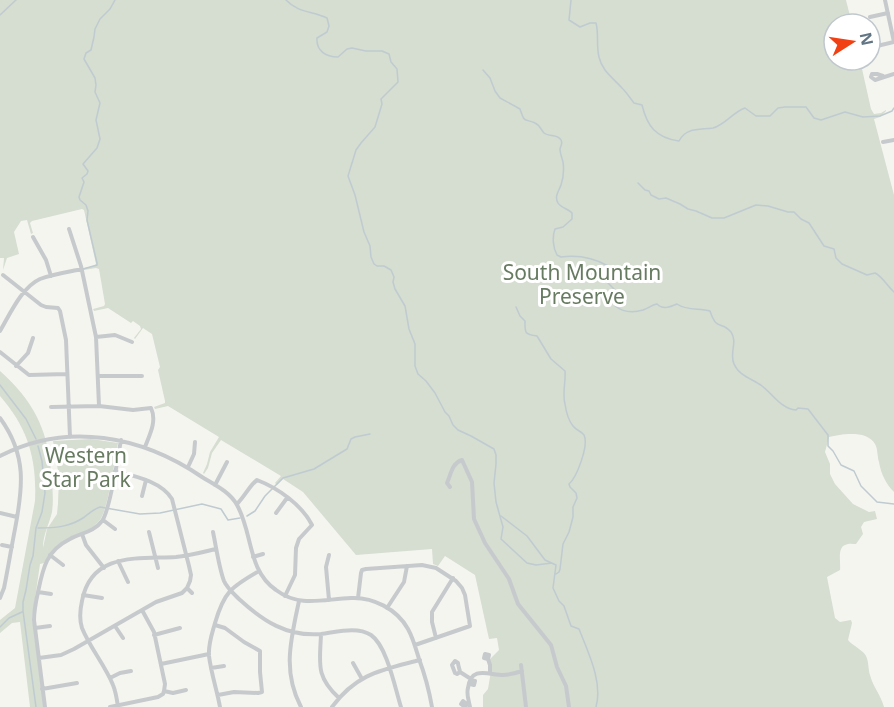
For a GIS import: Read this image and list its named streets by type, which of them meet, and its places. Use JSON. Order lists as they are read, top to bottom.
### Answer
{
  "parks": ["South Mountain Preserve", "Western Star Park"],
  "north": "right"
}
